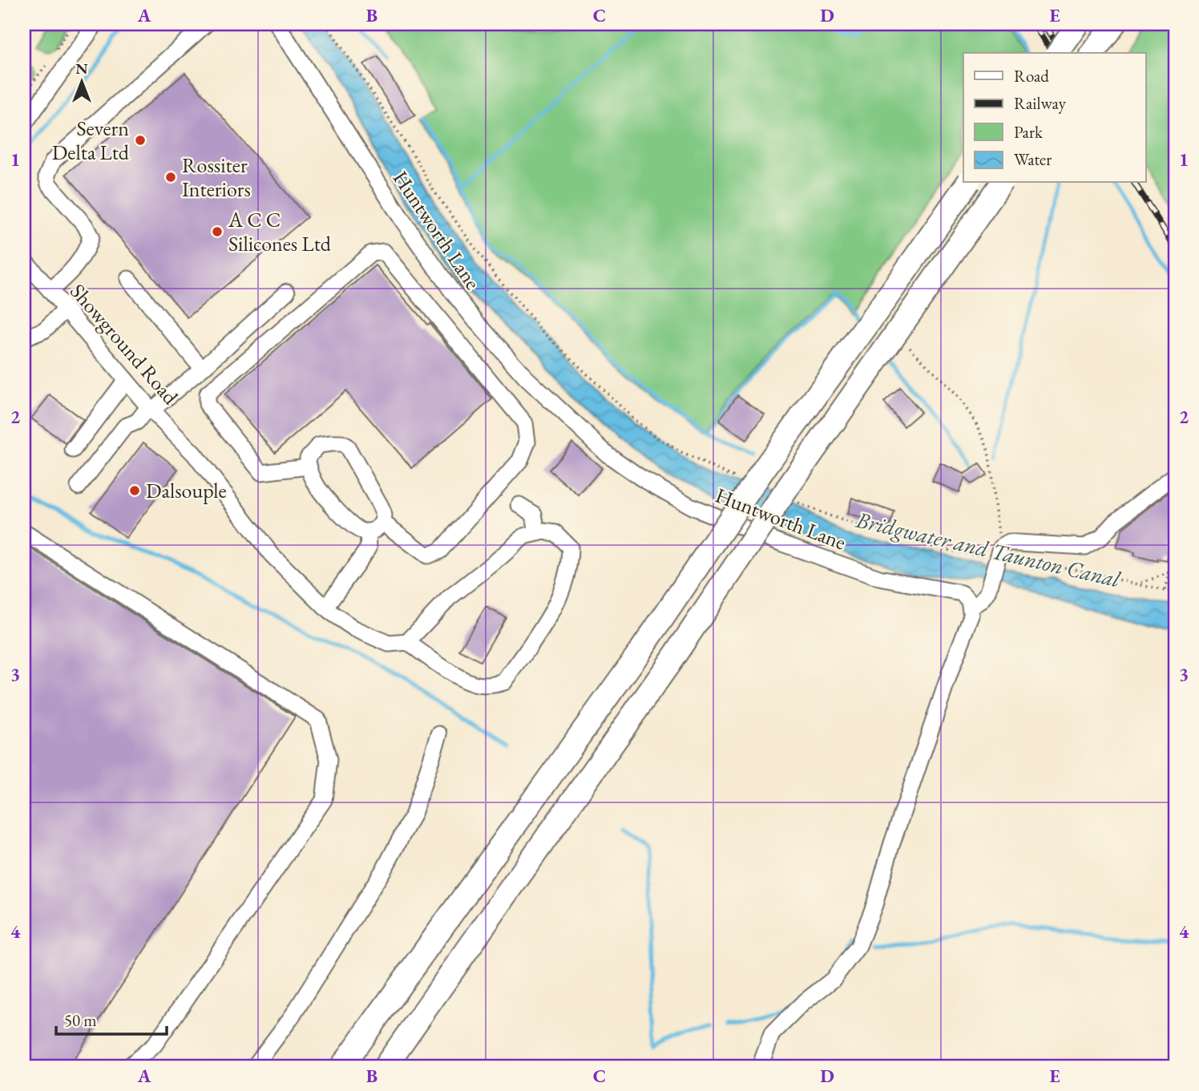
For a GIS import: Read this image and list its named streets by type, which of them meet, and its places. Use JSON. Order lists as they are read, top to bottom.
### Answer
{
  "streets": {
    "street": ["Huntworth Lane", "Showground Road"]
  },
  "water": ["Bridgwater and Taunton Canal"],
  "places": [
    "Severn Delta Ltd",
    "Rossiter Interiors",
    "A C C Silicones Ltd",
    "Dalsouple"
  ],
  "legend": [
    "Road",
    "Railway",
    "Park",
    "Water"
  ],
  "scale_bar": "50 m",
  "north": "top",
  "grid": {
    "columns": [
      "A",
      "B",
      "C",
      "D",
      "E"
    ],
    "rows": [
      "1",
      "2",
      "3",
      "4"
    ]
  }
}
